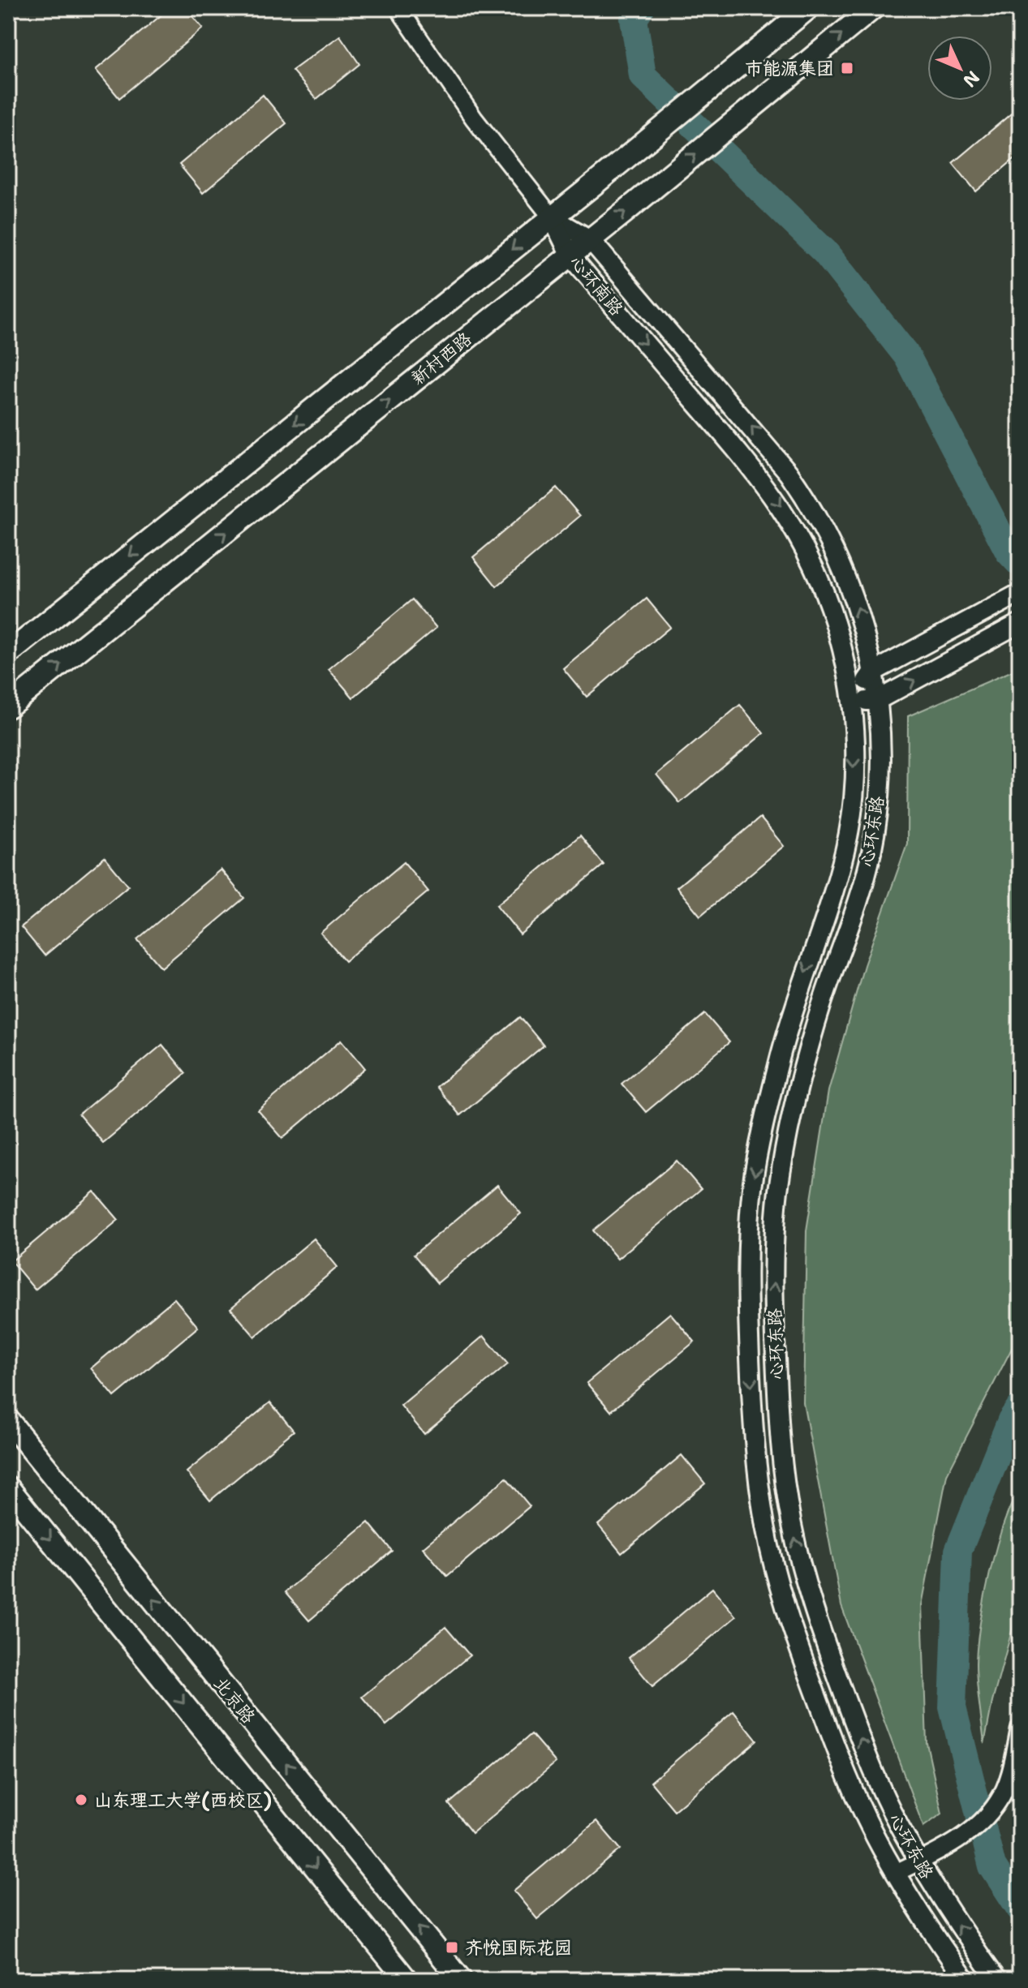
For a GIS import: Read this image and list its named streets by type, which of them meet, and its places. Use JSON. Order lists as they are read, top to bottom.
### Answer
{
  "streets": {
    "main road": [
      "心环南路",
      "新村西路",
      "心环东路",
      "北京路"
    ]
  },
  "crossings": [
    ["心环南路", "新村西路"],
    ["心环南路", "心环东路"]
  ],
  "places": {
    "transit": ["市能源集团", "齐悦国际花园"],
    "other": ["山东理工大学(西校区)"]
  },
  "north": "bottom right"
}
